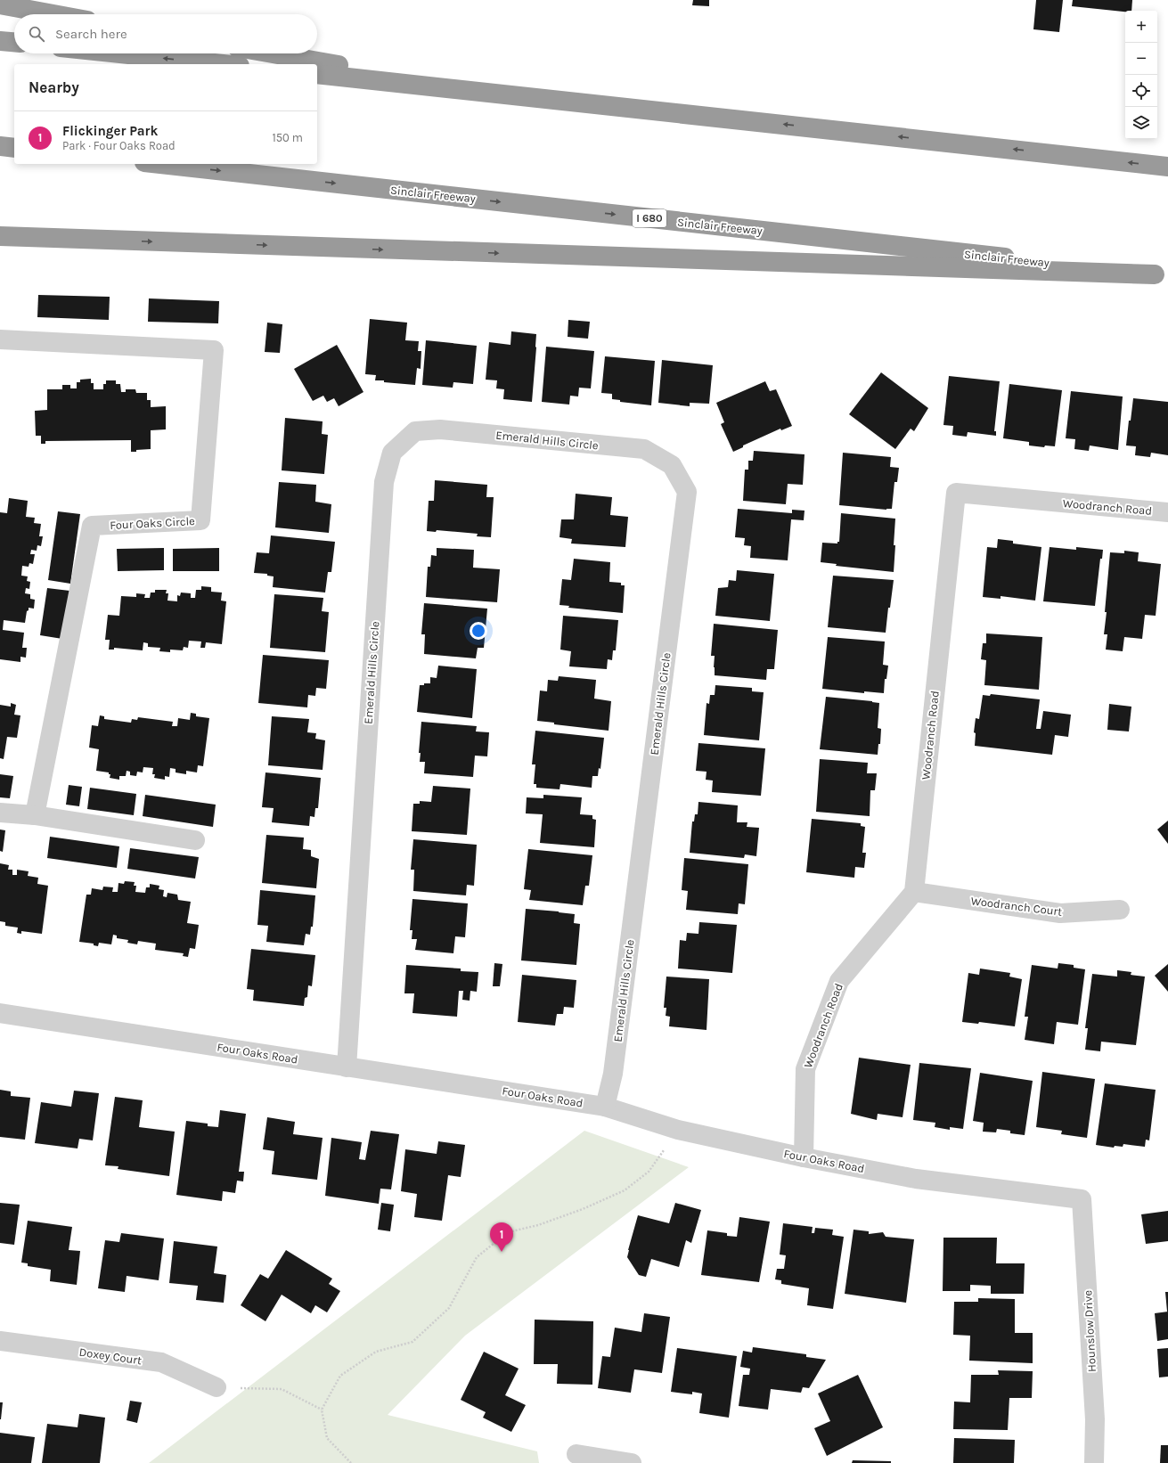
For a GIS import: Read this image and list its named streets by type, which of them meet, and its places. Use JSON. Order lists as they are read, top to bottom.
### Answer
{
  "streets": {
    "highway": ["Sinclair Freeway", "I 680"],
    "street": [
      "Emerald Hills Circle",
      "Woodranch Road",
      "Four Oaks Circle",
      "Woodranch Court",
      "Four Oaks Road",
      "Hounslow Drive",
      "Doxey Court"
    ]
  },
  "crossings": [
    ["Emerald Hills Circle", "Four Oaks Road"],
    ["Woodranch Road", "Woodranch Court"],
    ["Woodranch Road", "Four Oaks Road"],
    ["Four Oaks Road", "Hounslow Drive"]
  ],
  "page": {
    "map_buttons": ["+", "−"],
    "search": "Search here",
    "heading": "Nearby",
    "list": [
      {
        "mark": "1",
        "name": "Flickinger Park",
        "note": "Park · Four Oaks Road",
        "value": "150 m"
      }
    ],
    "pins": "1"
  }
}
